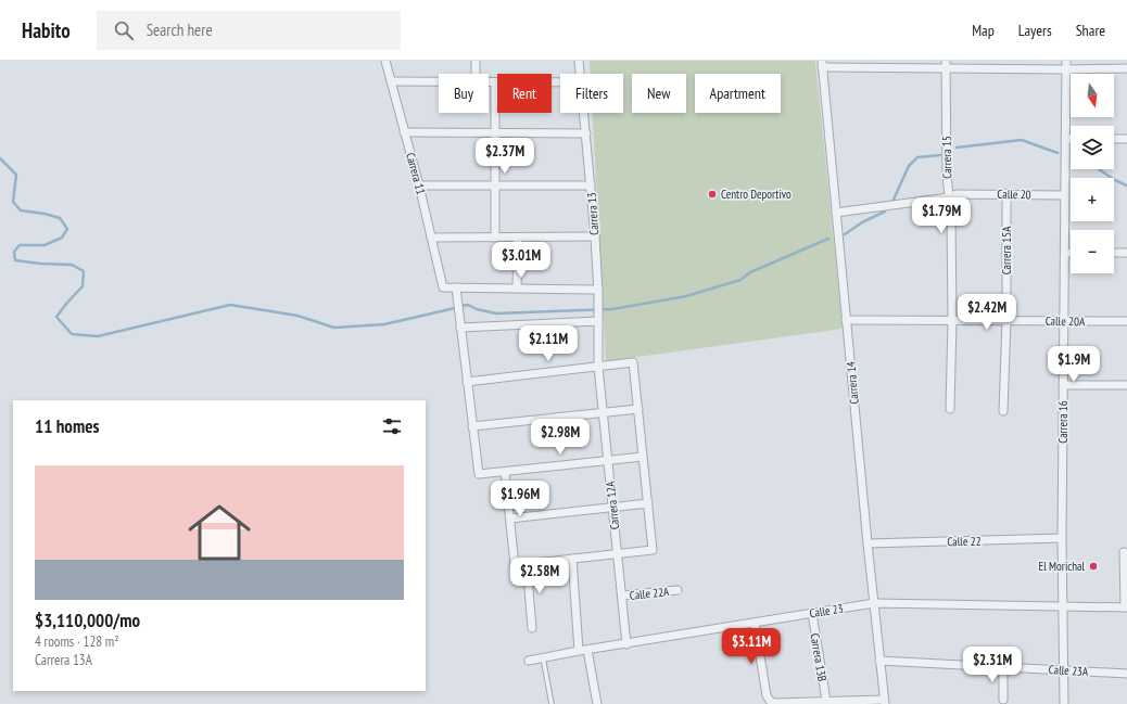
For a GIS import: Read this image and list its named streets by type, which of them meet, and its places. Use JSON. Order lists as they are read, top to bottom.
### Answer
{
  "streets": {
    "street": [
      "Carrera 15",
      "Carrera 11",
      "Calle 20",
      "Carrera 13",
      "Carrera 15A",
      "Calle 20A",
      "Carrera 14",
      "Carrera 16",
      "Carrera 12A",
      "Calle 22",
      "Calle 22A",
      "Calle 23",
      "Carrera 13B",
      "Calle 23A"
    ]
  },
  "crossings": [
    ["Carrera 15", "Calle 20"],
    ["Carrera 15", "Calle 20A"],
    ["Calle 20", "Carrera 15A"],
    ["Calle 20", "Carrera 14"],
    ["Calle 20", "Carrera 16"],
    ["Carrera 13", "Carrera 12A"],
    ["Carrera 15A", "Calle 20A"],
    ["Calle 20A", "Carrera 14"],
    ["Calle 20A", "Carrera 16"],
    ["Carrera 14", "Calle 22"],
    ["Carrera 14", "Calle 23"],
    ["Carrera 14", "Calle 23A"],
    ["Carrera 16", "Calle 22"],
    ["Carrera 16", "Calle 23"],
    ["Carrera 16", "Calle 23A"],
    ["Carrera 12A", "Calle 22A"],
    ["Carrera 12A", "Calle 23"],
    ["Calle 23", "Carrera 13B"]
  ],
  "places": ["Centro Deportivo", "El Morichal"],
  "north": "bottom",
  "page": {
    "header": "Habito",
    "search": "Search here",
    "nav": ["Map", "Layers", "Share"],
    "map_buttons": ["+", "−"],
    "chip": [
      "Buy",
      "Rent",
      "Filters",
      "New",
      "Apartment"
    ],
    "price": [
      "$2.37M",
      "$1.79M",
      "$3.01M",
      "$2.42M",
      "$2.11M",
      "$1.9M",
      "$2.98M",
      "$1.96M",
      "$2.58M",
      "$3.11M",
      "$2.31M"
    ],
    "heading": "11 homes",
    "list": [
      {
        "name": "$3,110,000/mo",
        "note": "4 rooms · 128 m² · Carrera 13A"
      }
    ]
  }
}
